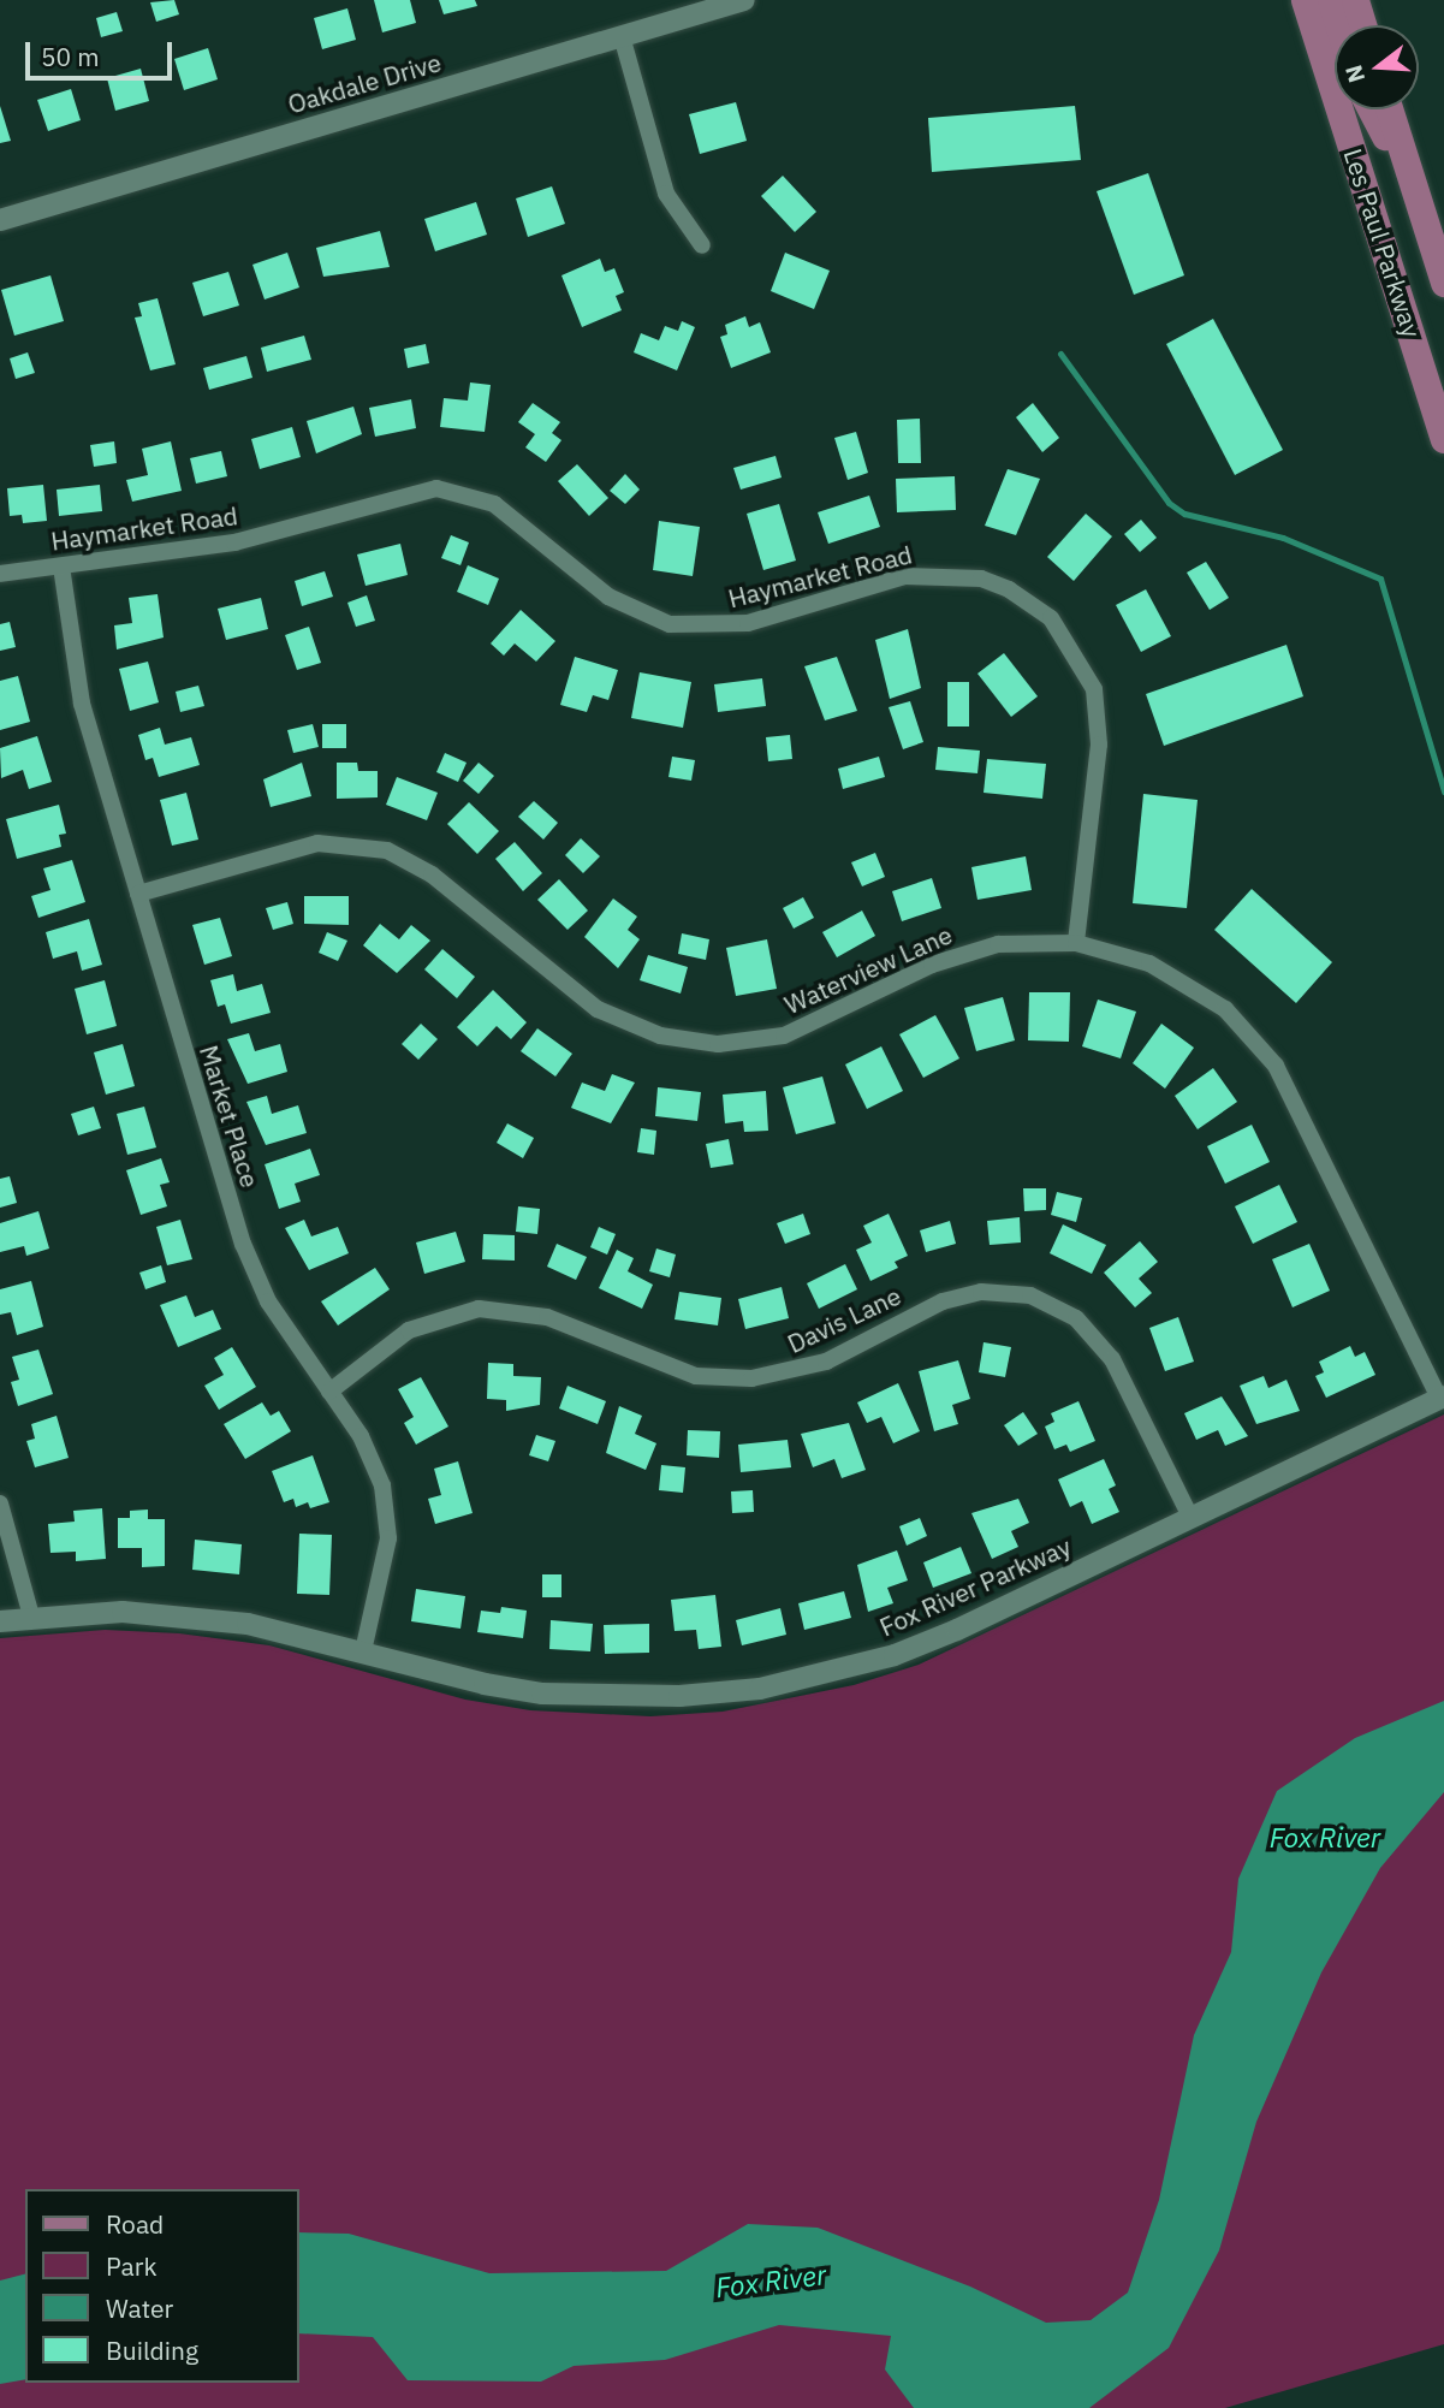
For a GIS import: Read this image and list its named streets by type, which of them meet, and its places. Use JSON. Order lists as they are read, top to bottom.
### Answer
{
  "streets": {
    "main road": ["Les Paul Parkway"],
    "street": [
      "Oakdale Drive",
      "Haymarket Road",
      "Waterview Lane",
      "Market Place",
      "Davis Lane",
      "Fox River Parkway"
    ]
  },
  "crossings": [
    ["Haymarket Road", "Waterview Lane"],
    ["Haymarket Road", "Market Place"],
    ["Waterview Lane", "Market Place"],
    ["Waterview Lane", "Fox River Parkway"],
    ["Market Place", "Davis Lane"],
    ["Market Place", "Fox River Parkway"],
    ["Davis Lane", "Fox River Parkway"]
  ],
  "water": ["Fox River"],
  "legend": [
    "Road",
    "Park",
    "Water",
    "Building"
  ],
  "scale_bar": "50 m",
  "north": "left"
}
